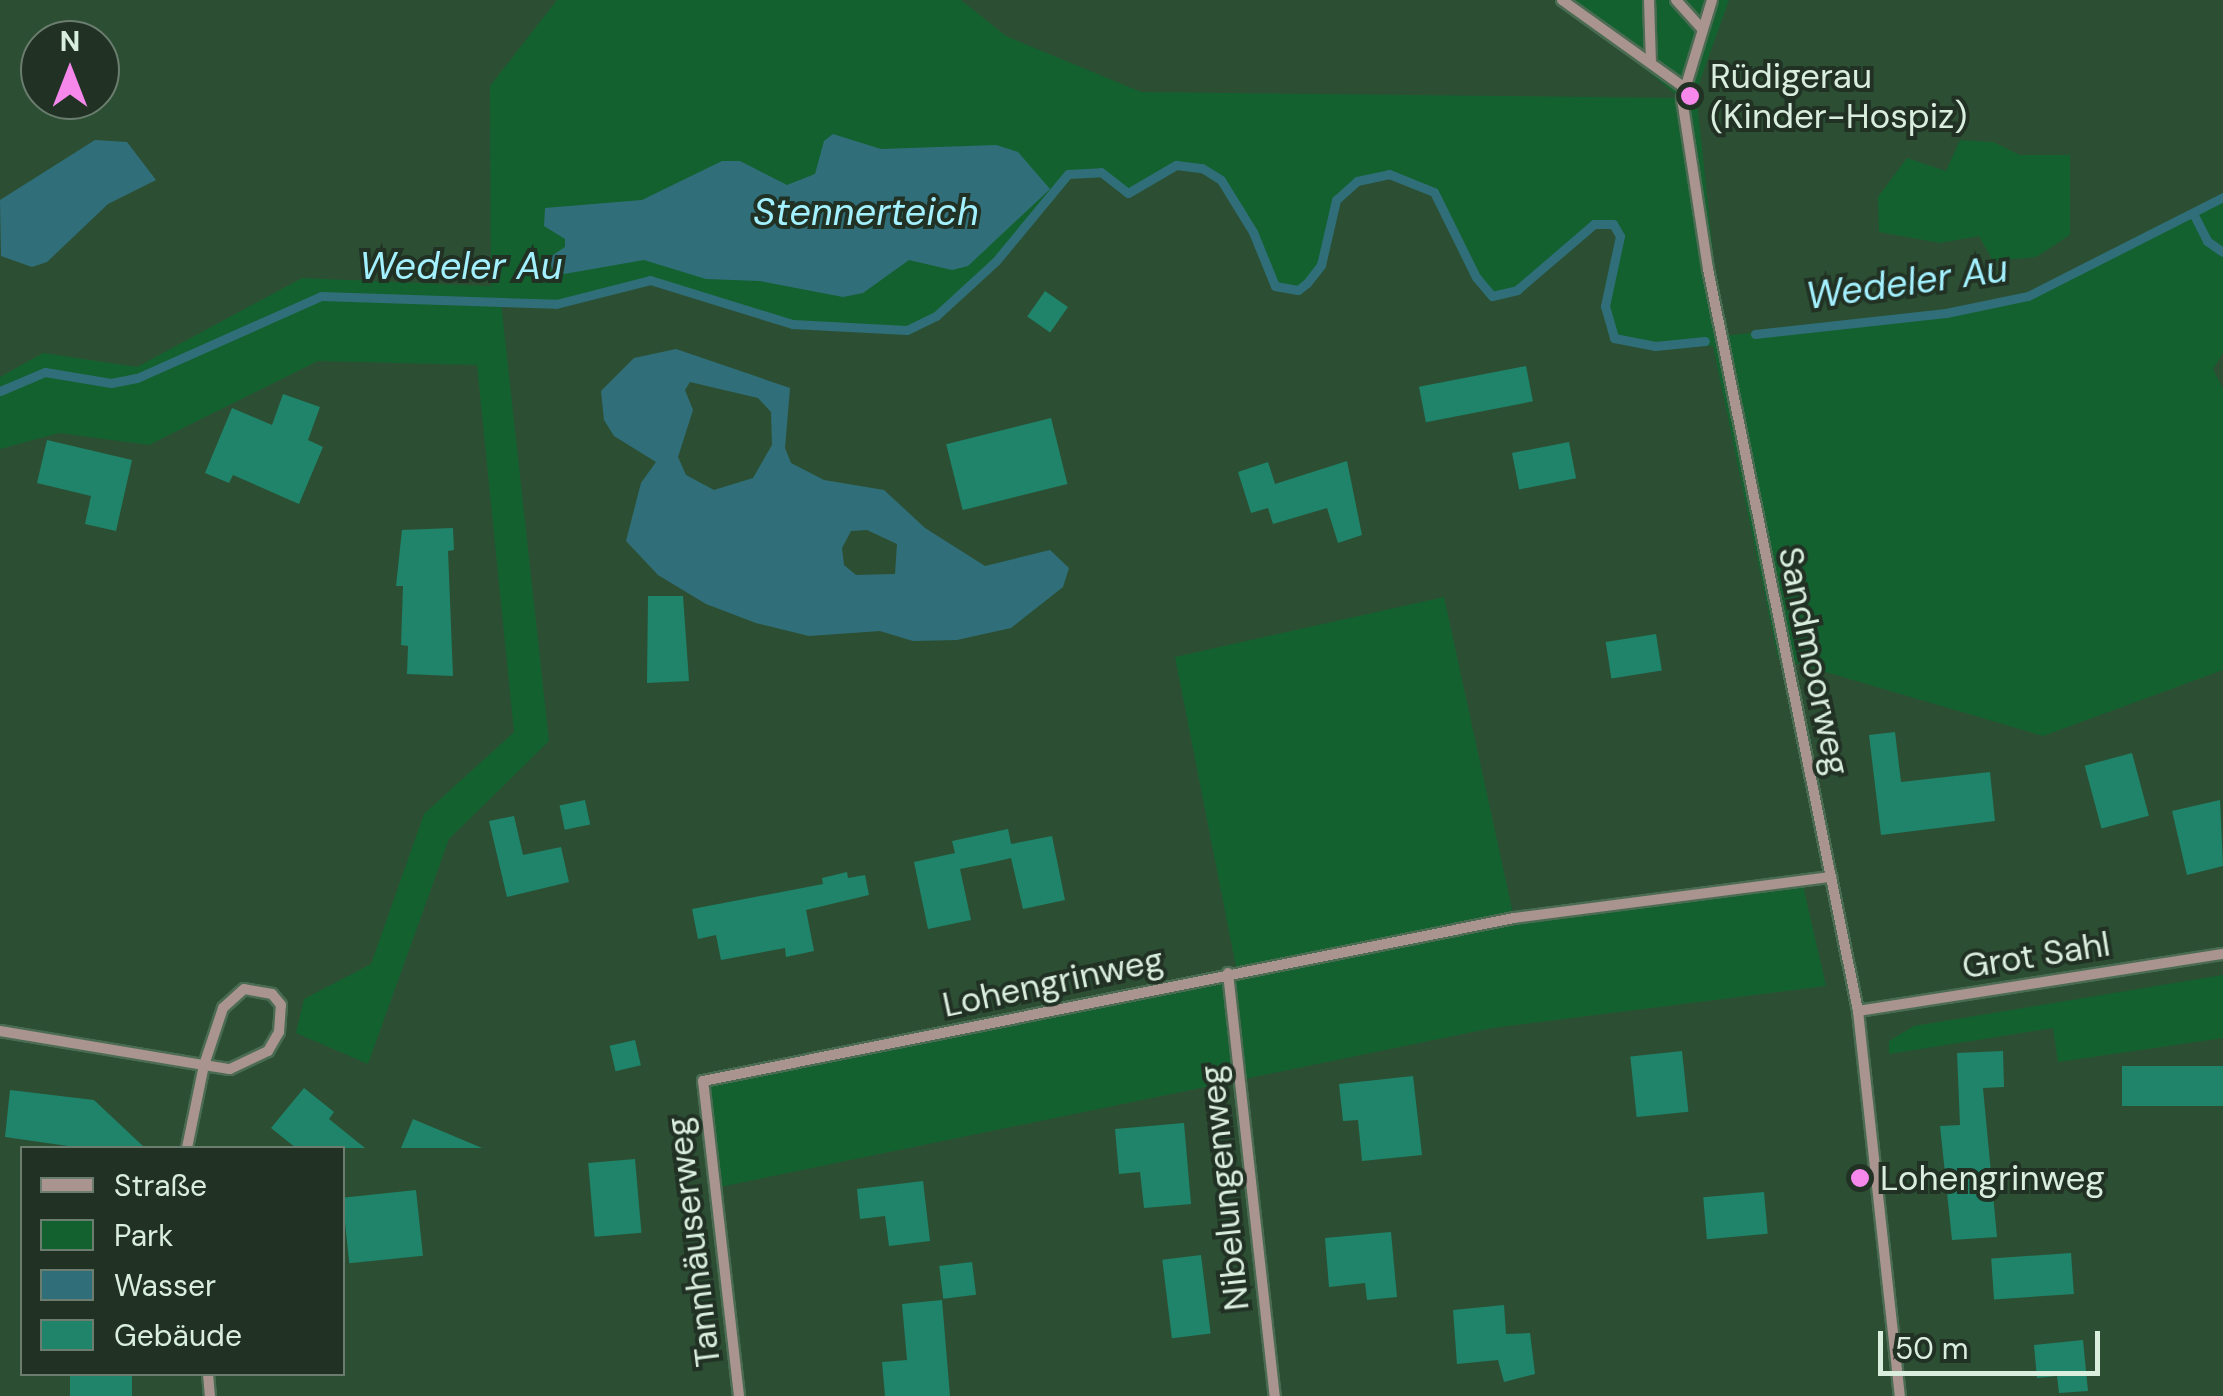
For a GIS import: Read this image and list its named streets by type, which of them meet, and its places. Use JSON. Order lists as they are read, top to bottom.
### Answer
{
  "streets": {
    "street": [
      "Sandmoorweg",
      "Grot Sahl",
      "Lohengrinweg",
      "Nibelungenweg",
      "Tannhäuserweg"
    ]
  },
  "crossings": [
    ["Sandmoorweg", "Grot Sahl"],
    ["Sandmoorweg", "Lohengrinweg"],
    ["Lohengrinweg", "Nibelungenweg"],
    ["Lohengrinweg", "Tannhäuserweg"]
  ],
  "water": ["Stennerteich", "Wedeler Au"],
  "places": ["Rüdigerau (Kinder-Hospiz)", "Lohengrinweg"],
  "legend": [
    "Straße",
    "Park",
    "Wasser",
    "Gebäude"
  ],
  "scale_bar": "50 m",
  "north": "top"
}
